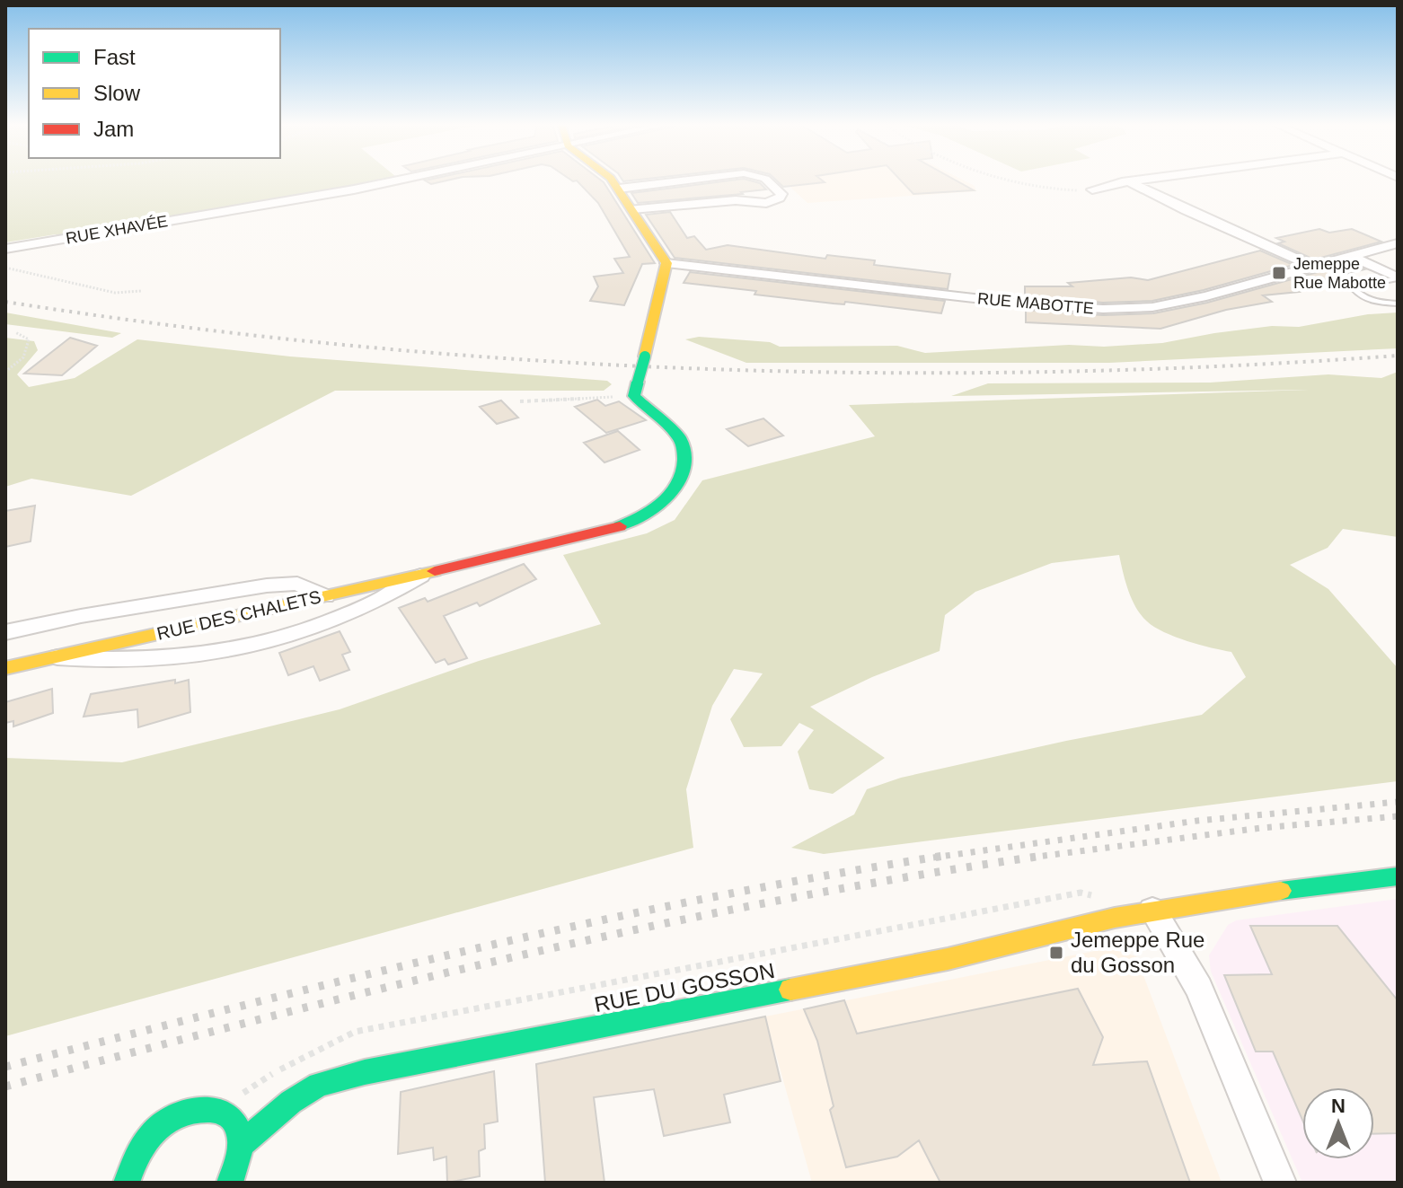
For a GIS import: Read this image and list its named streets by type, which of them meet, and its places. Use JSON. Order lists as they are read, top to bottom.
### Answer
{
  "streets": {
    "street": [
      "RUE XHAVÉE",
      "RUE MABOTTE",
      "RUE DES CHALETS",
      "RUE DU GOSSON"
    ]
  },
  "places": {
    "transit": ["Jemeppe Rue Mabotte", "Jemeppe Rue du Gosson"]
  },
  "legend": ["Fast", "Slow", "Jam"],
  "north": "top"
}
